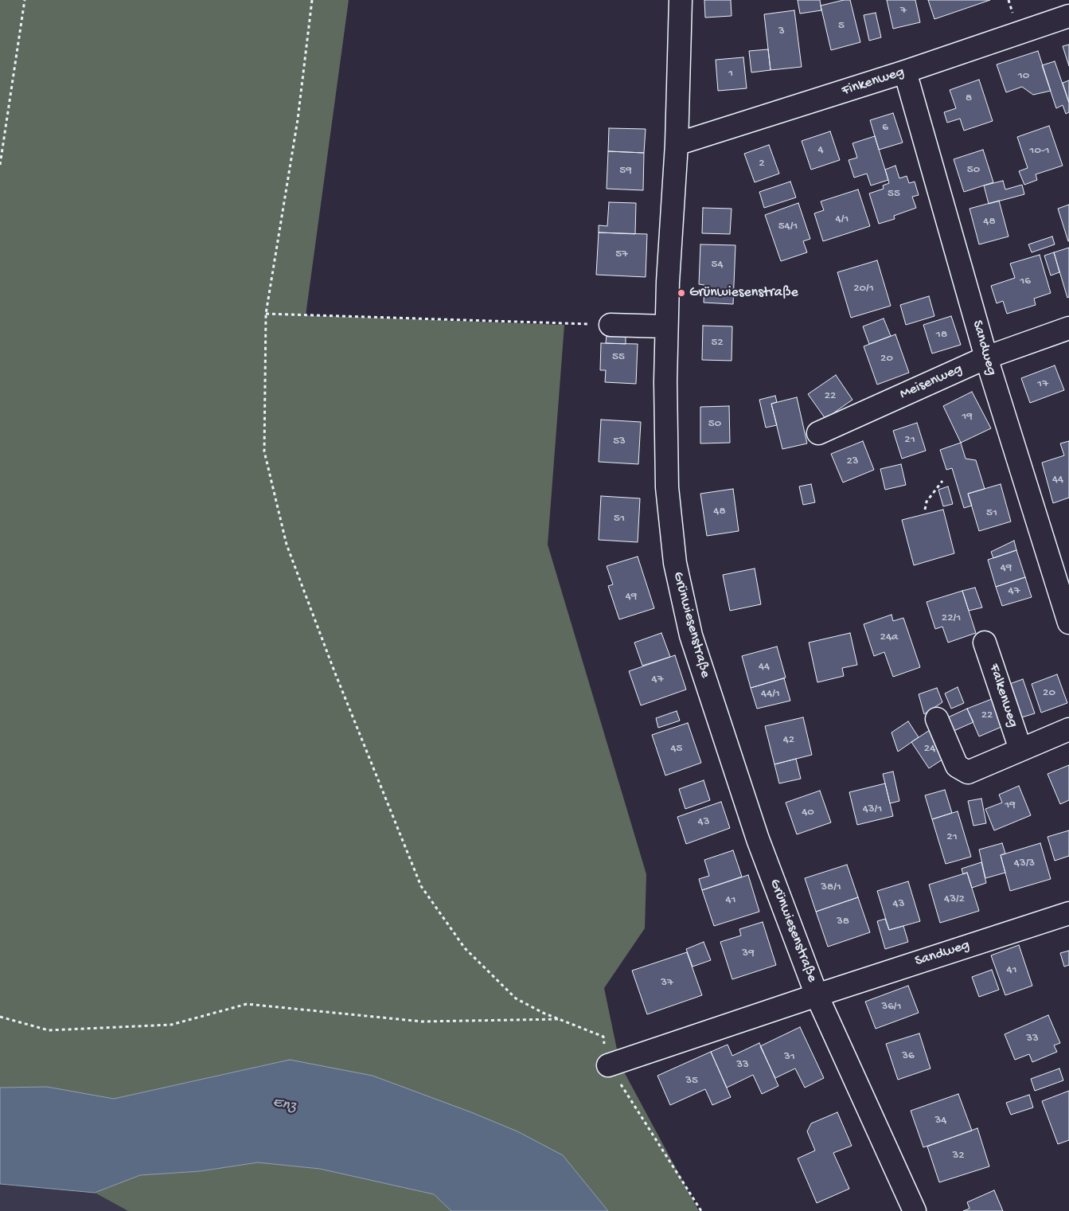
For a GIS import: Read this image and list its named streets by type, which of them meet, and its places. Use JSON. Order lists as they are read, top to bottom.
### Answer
{
  "streets": {
    "street": [
      "Finkenweg",
      "Sandweg",
      "Meisenweg",
      "Grünwiesenstraße",
      "Falkenweg"
    ]
  },
  "crossings": [
    ["Finkenweg", "Sandweg"],
    ["Finkenweg", "Grünwiesenstraße"],
    ["Sandweg", "Meisenweg"],
    ["Sandweg", "Grünwiesenstraße"]
  ],
  "water": ["Enz"],
  "places": ["Grünwiesenstraße"],
  "house_numbers": [
    "7",
    "5",
    "3",
    "1",
    "10",
    "8",
    "6",
    "4",
    "10-1",
    "2",
    "50",
    "59",
    "55",
    "4/1",
    "48",
    "54/1",
    "57",
    "54",
    "16",
    "20/1",
    "18",
    "52",
    "55",
    "20",
    "17",
    "22",
    "19",
    "50",
    "21",
    "53",
    "23",
    "44",
    "48",
    "51",
    "51",
    "49",
    "47",
    "49",
    "22/1",
    "24a",
    "44",
    "47",
    "20",
    "44/1",
    "22",
    "42",
    "45",
    "24",
    "19",
    "43/1",
    "40",
    "43",
    "21",
    "43/3",
    "38/1",
    "43/2",
    "41",
    "43",
    "38",
    "39",
    "41",
    "37",
    "36/1",
    "33",
    "36",
    "31",
    "33",
    "35",
    "34",
    "32"
  ]
}
